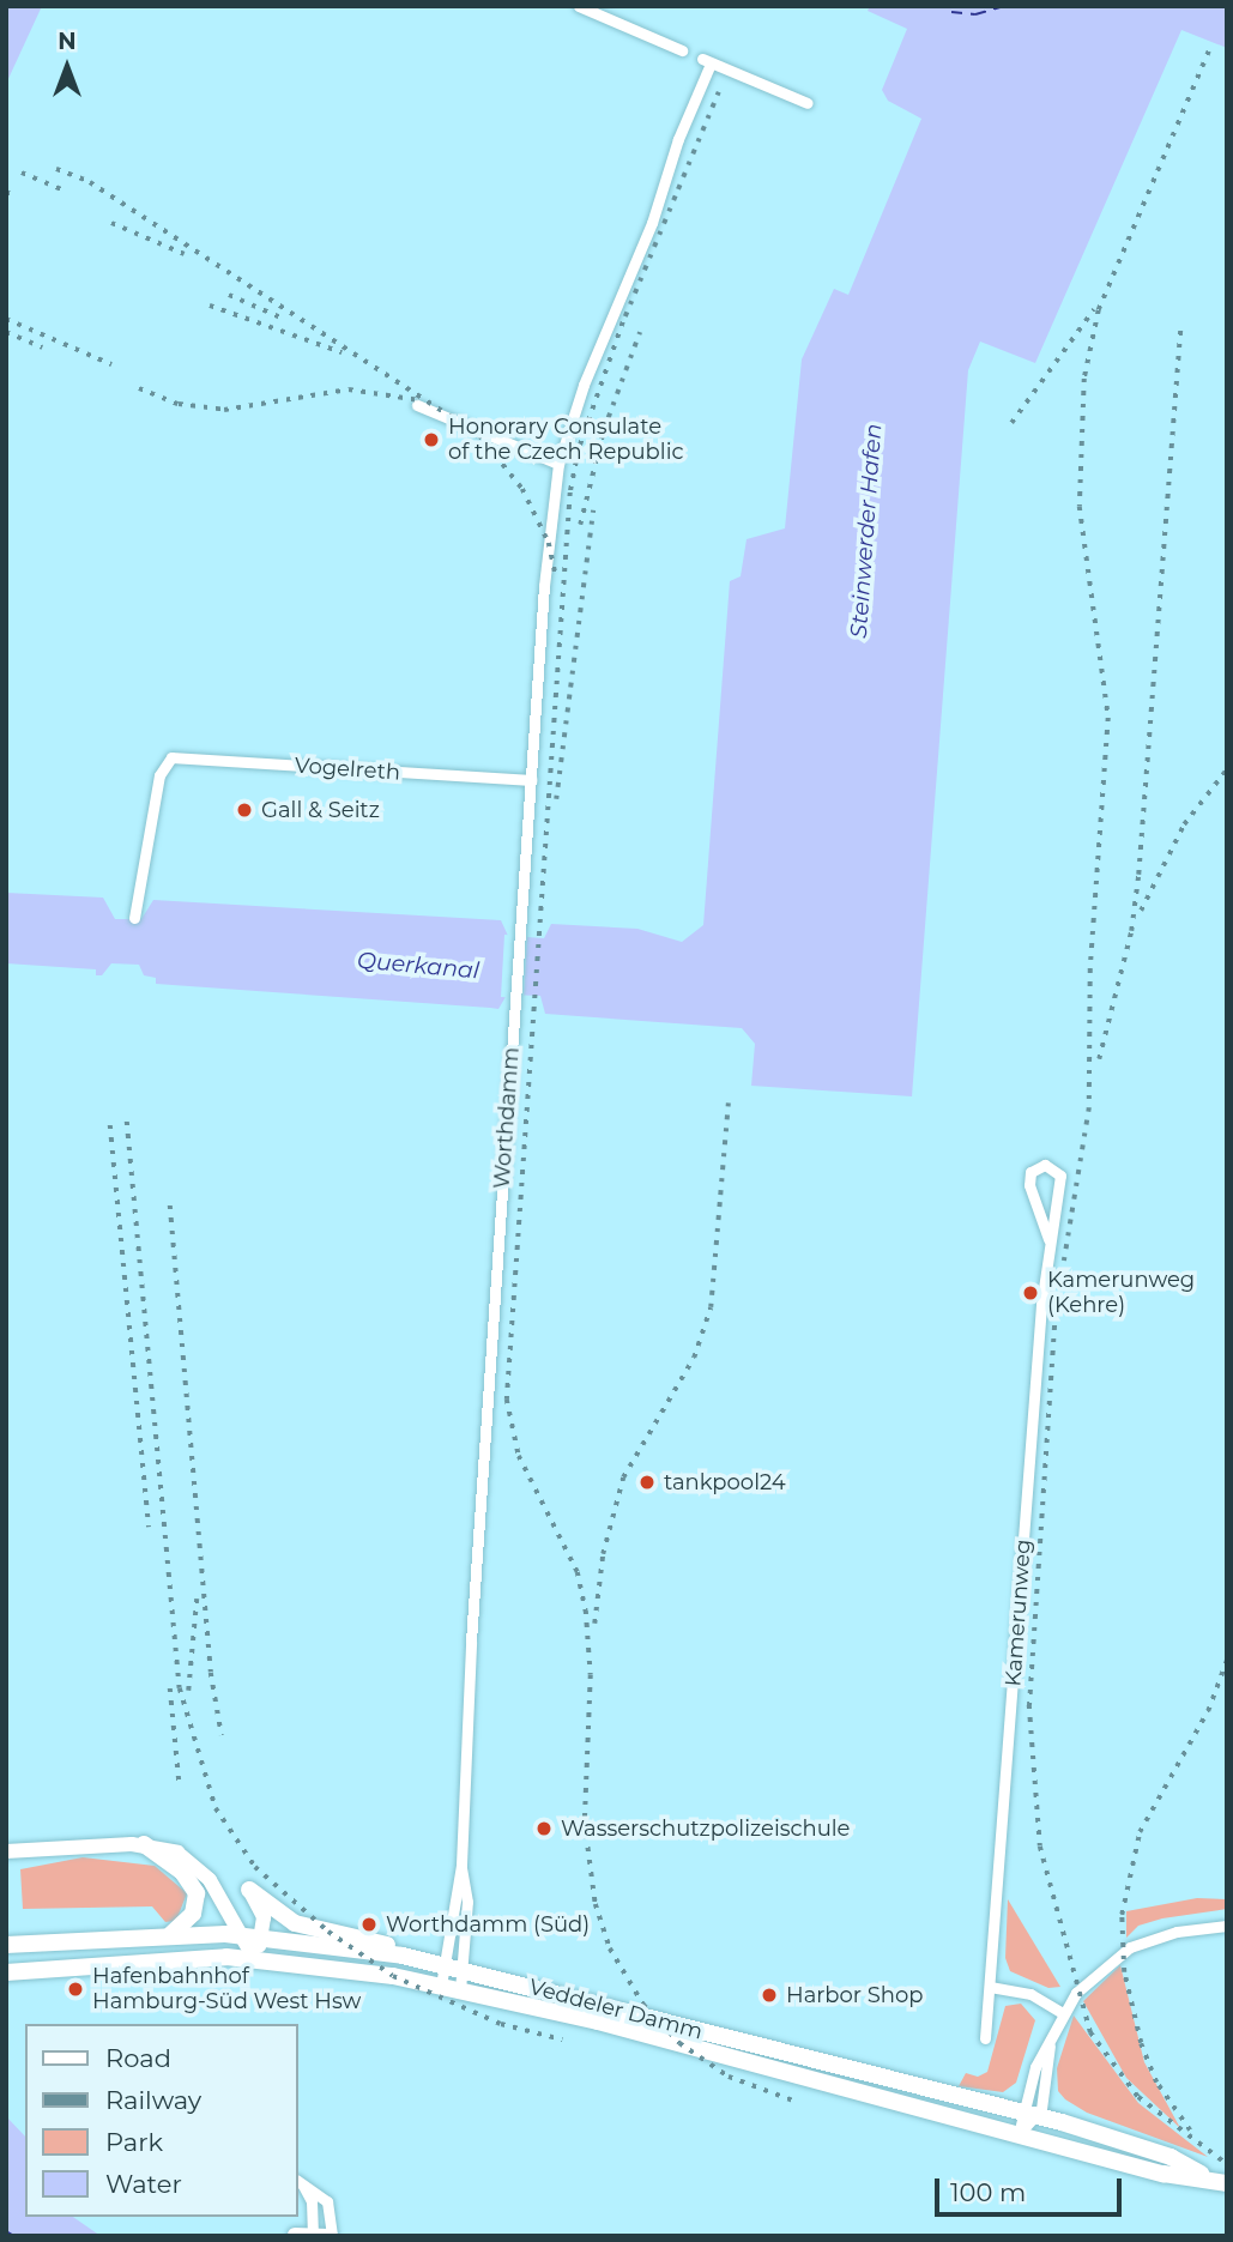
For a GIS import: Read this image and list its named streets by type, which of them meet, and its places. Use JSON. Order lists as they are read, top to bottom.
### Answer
{
  "streets": {
    "main road": ["Veddeler Damm"],
    "street": ["Vogelreth", "Worthdamm", "Kamerunweg"]
  },
  "crossings": [
    ["Vogelreth", "Worthdamm"],
    ["Worthdamm", "Veddeler Damm"]
  ],
  "water": ["Steinwerder Hafen", "Querkanal"],
  "places": [
    "Honorary Consulate of the Czech Republic",
    "Gall & Seitz",
    "Kamerunweg (Kehre)",
    "tankpool24",
    "Wasserschutzpolizeischule",
    "Worthdamm (Süd)",
    "Hafenbahnhof Hamburg-Süd West Hsw",
    "Harbor Shop"
  ],
  "legend": [
    "Road",
    "Railway",
    "Park",
    "Water"
  ],
  "scale_bar": "100 m",
  "north": "top"
}
